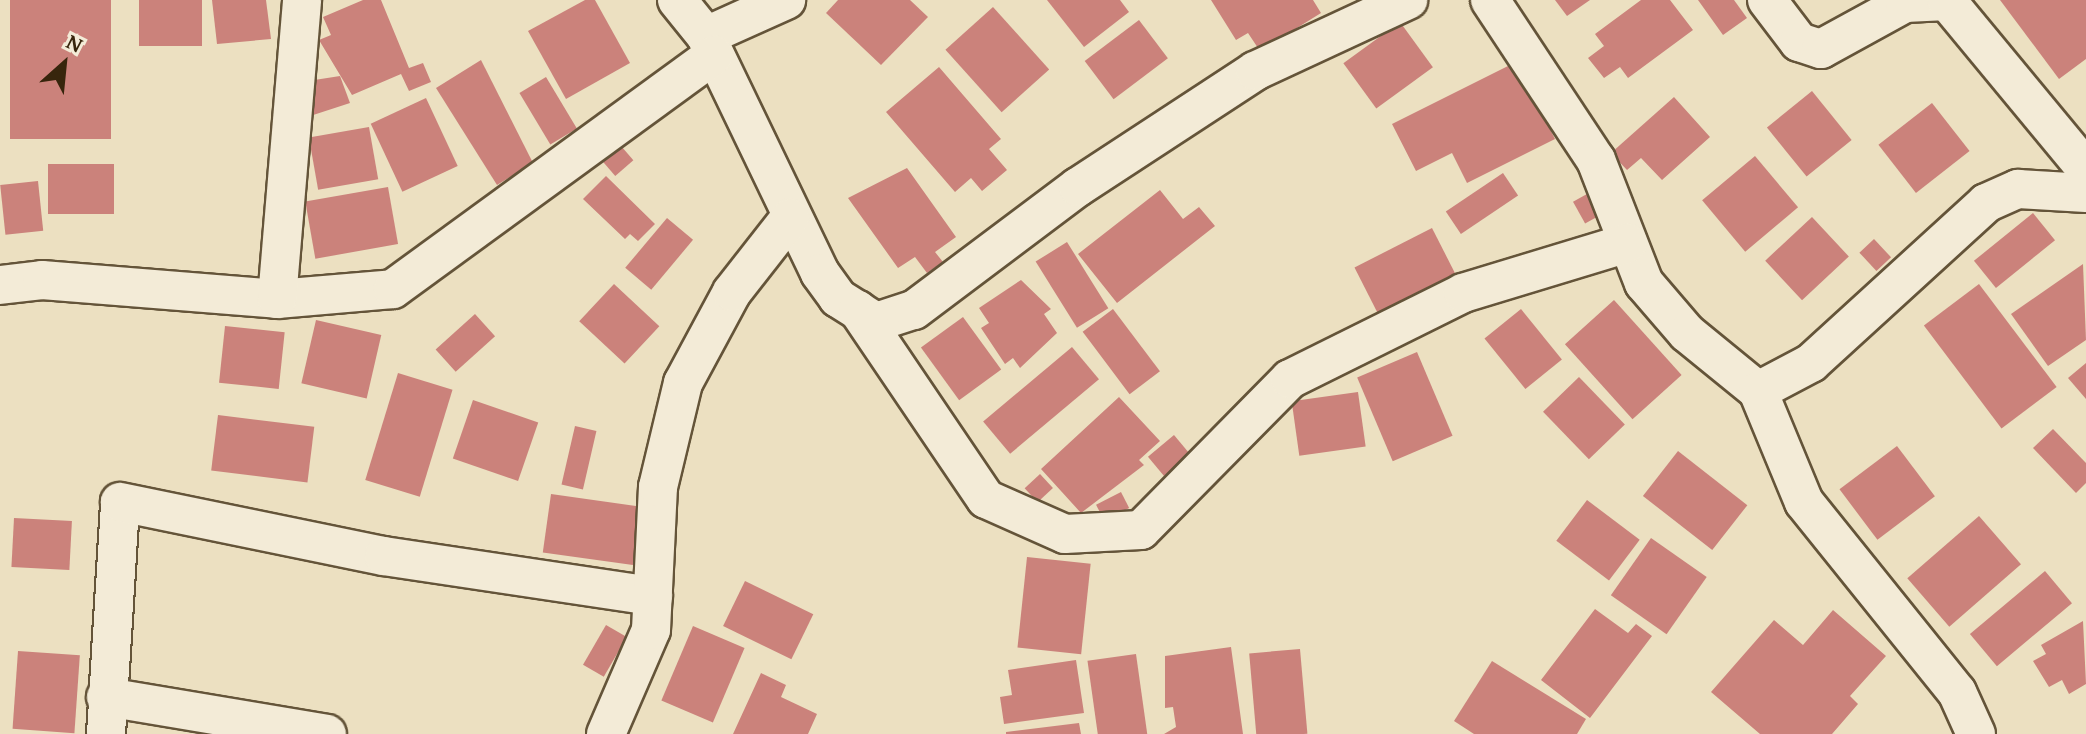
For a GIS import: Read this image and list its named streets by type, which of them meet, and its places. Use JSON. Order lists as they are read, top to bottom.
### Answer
{
  "north": "top right"
}
